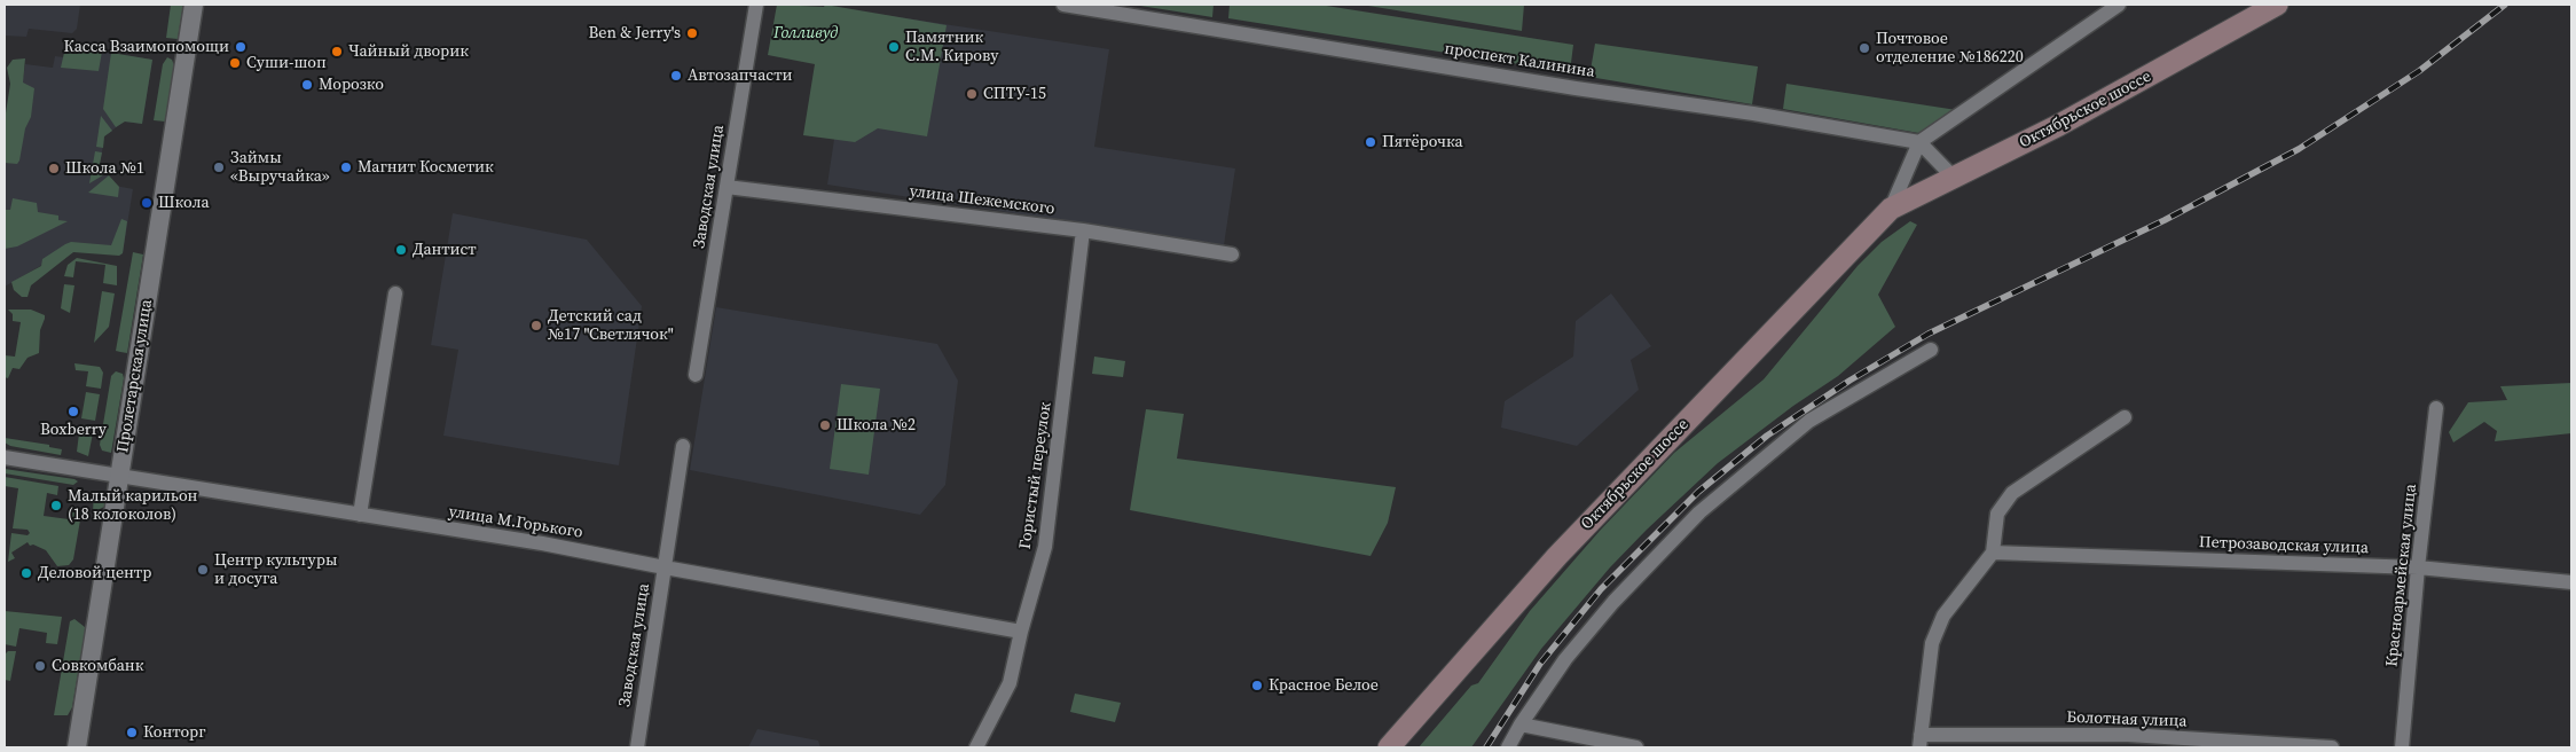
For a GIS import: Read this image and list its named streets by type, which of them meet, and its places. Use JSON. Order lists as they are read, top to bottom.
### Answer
{
  "streets": {
    "main road": ["Октябрьское шоссе"],
    "street": [
      "проспект Калинина",
      "Заводская улица",
      "улица Шежемского",
      "Пролетарская улица",
      "Гористый переулок",
      "улица М.Горького",
      "Петрозаводская улица",
      "Красноармейская улица",
      "Болотная улица"
    ]
  },
  "crossings": [
    ["проспект Калинина", "Октябрьское шоссе"],
    ["Заводская улица", "улица Шежемского"],
    ["Заводская улица", "улица М.Горького"],
    ["улица Шежемского", "Гористый переулок"],
    ["Пролетарская улица", "улица М.Горького"],
    ["Гористый переулок", "улица М.Горького"],
    ["Петрозаводская улица", "Красноармейская улица"]
  ],
  "parks": ["Голливуд"],
  "places": [
    "Ben & Jerry's",
    "Касса Взаимопомощи",
    "Памятник С.М. Кирову",
    "Почтовое отделение №186220",
    "Чайный дворик",
    "Суши-шоп",
    "Автозапчасти",
    "Морозко",
    "СПТУ-15",
    "Пятёрочка",
    "Займы «Выручайка»",
    "Магнит Косметик",
    "Школа №1",
    "Школа",
    "Дантист",
    "Детский сад №17 \"Светлячок\"",
    "Boxberry",
    "Школа №2",
    "Малый карильон (18 колоколов)",
    "Центр культуры и досуга",
    "Деловой центр",
    "Совкомбанк",
    "Красное Белое",
    "Конторг"
  ]
}
